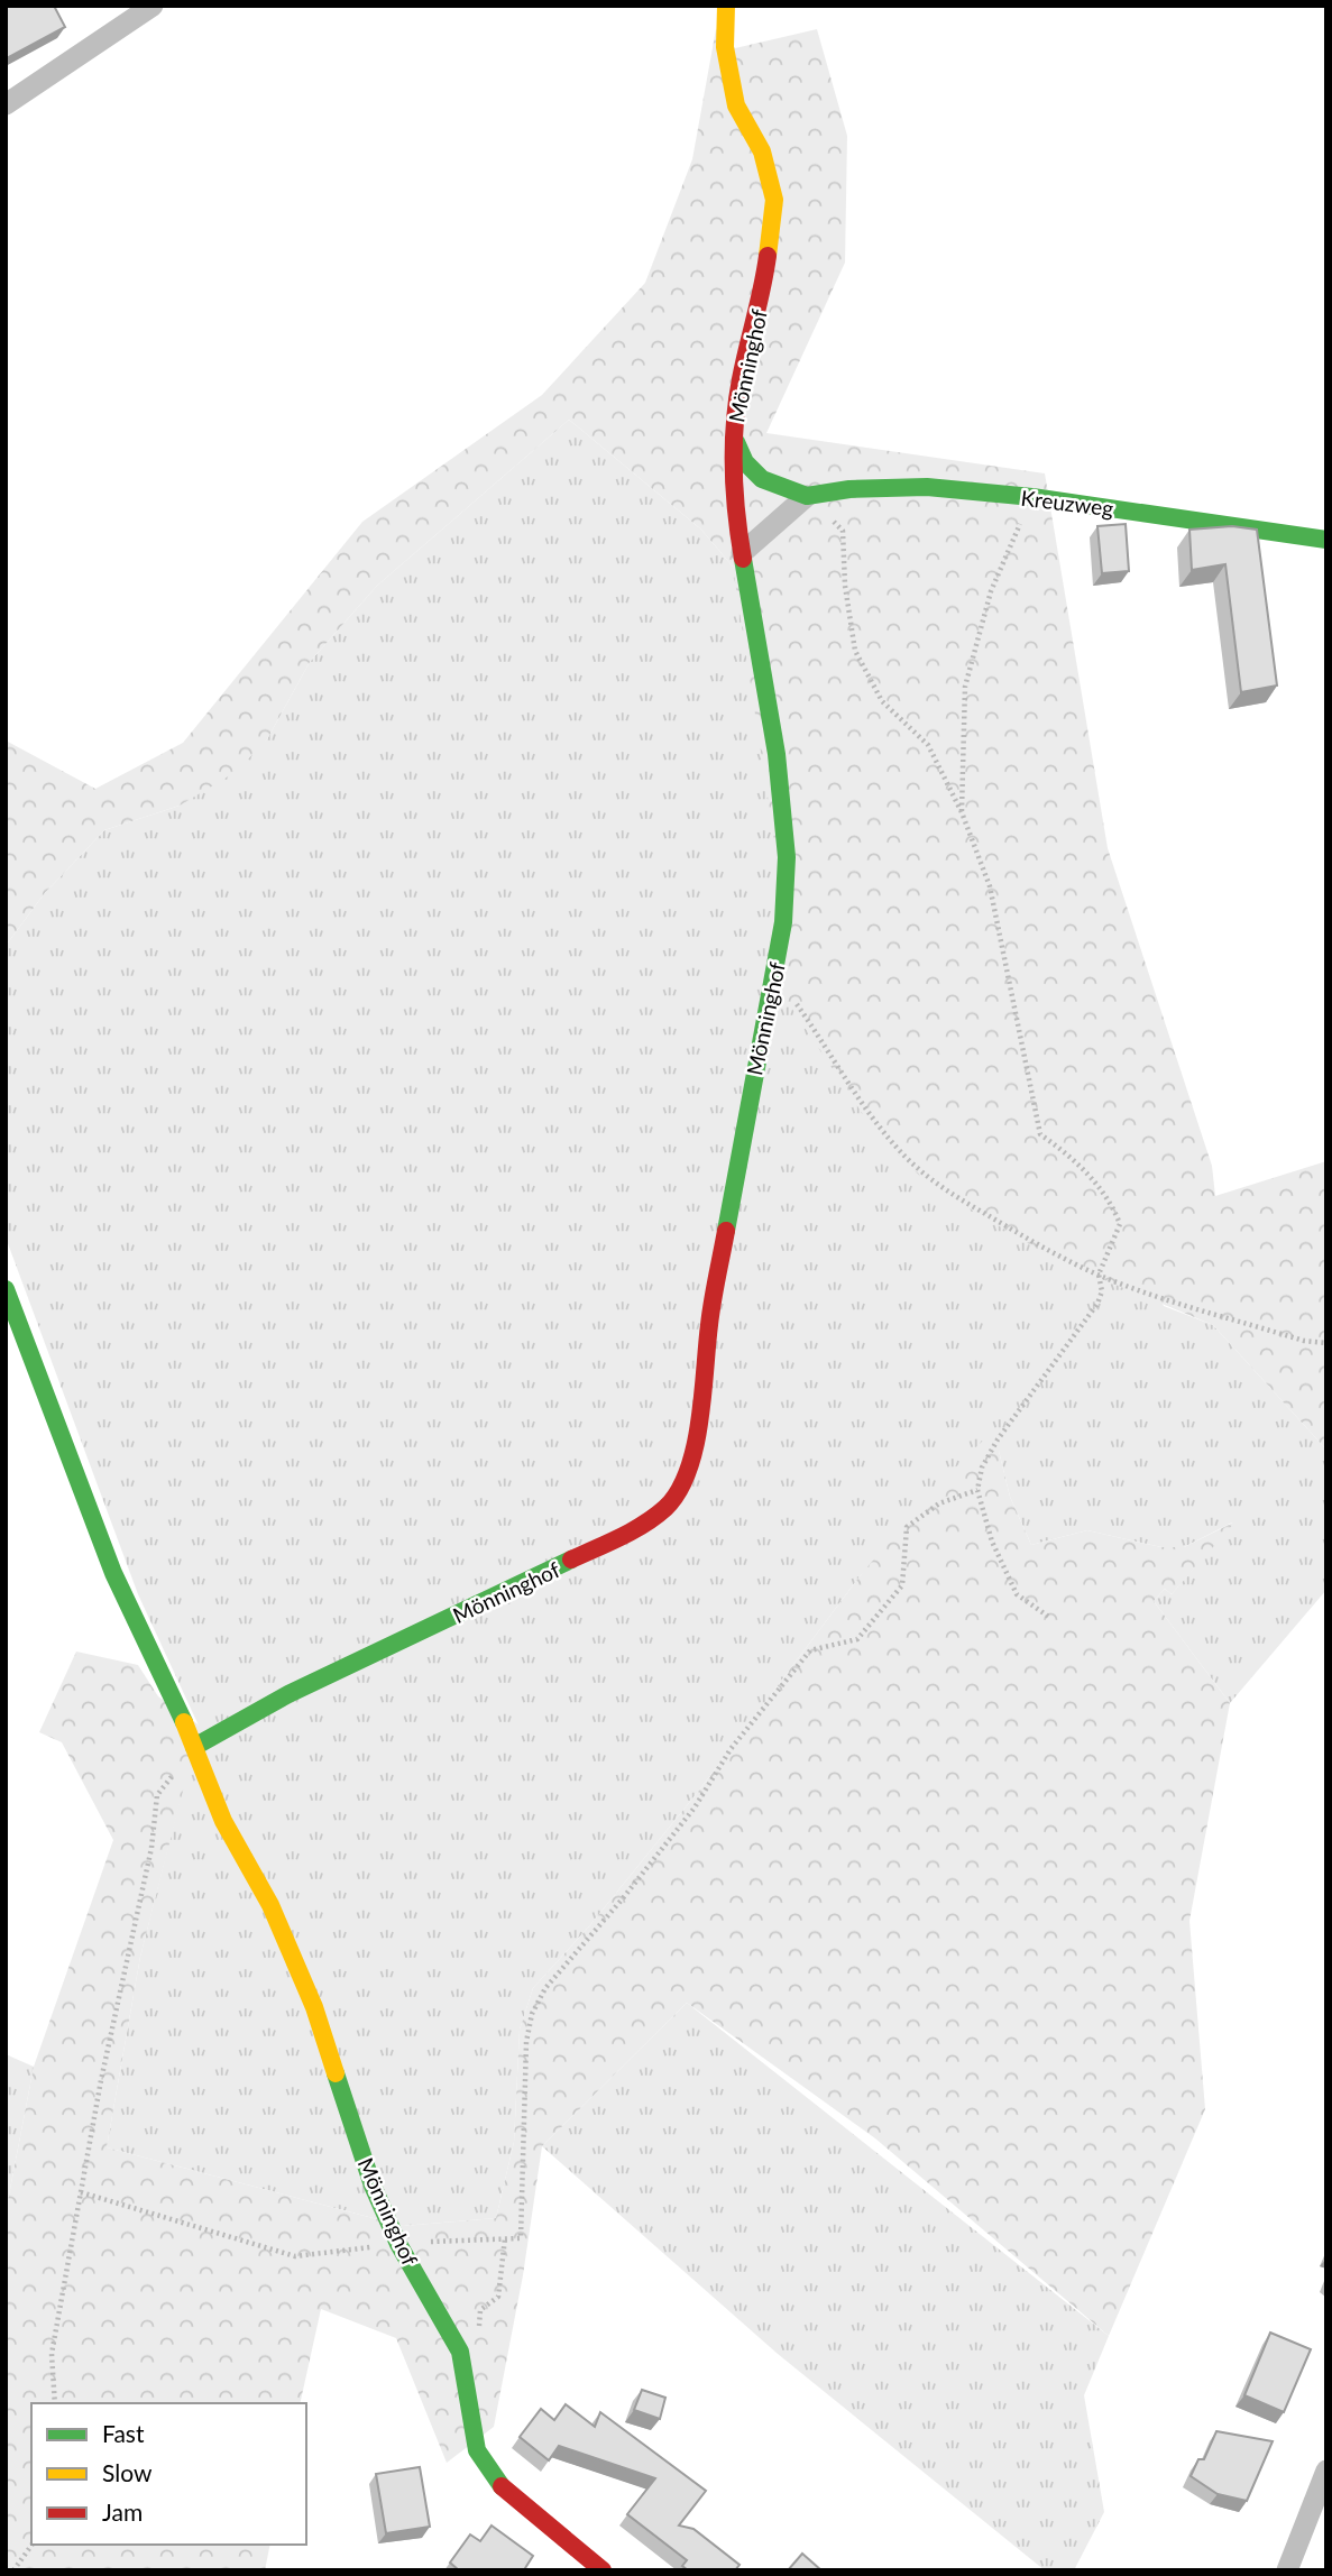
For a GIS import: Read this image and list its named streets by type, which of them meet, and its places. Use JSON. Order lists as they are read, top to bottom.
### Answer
{
  "streets": {
    "street": ["Mönninghof", "Kreuzweg"]
  },
  "crossings": [
    ["Mönninghof", "Kreuzweg"]
  ],
  "legend": ["Fast", "Slow", "Jam"]
}
